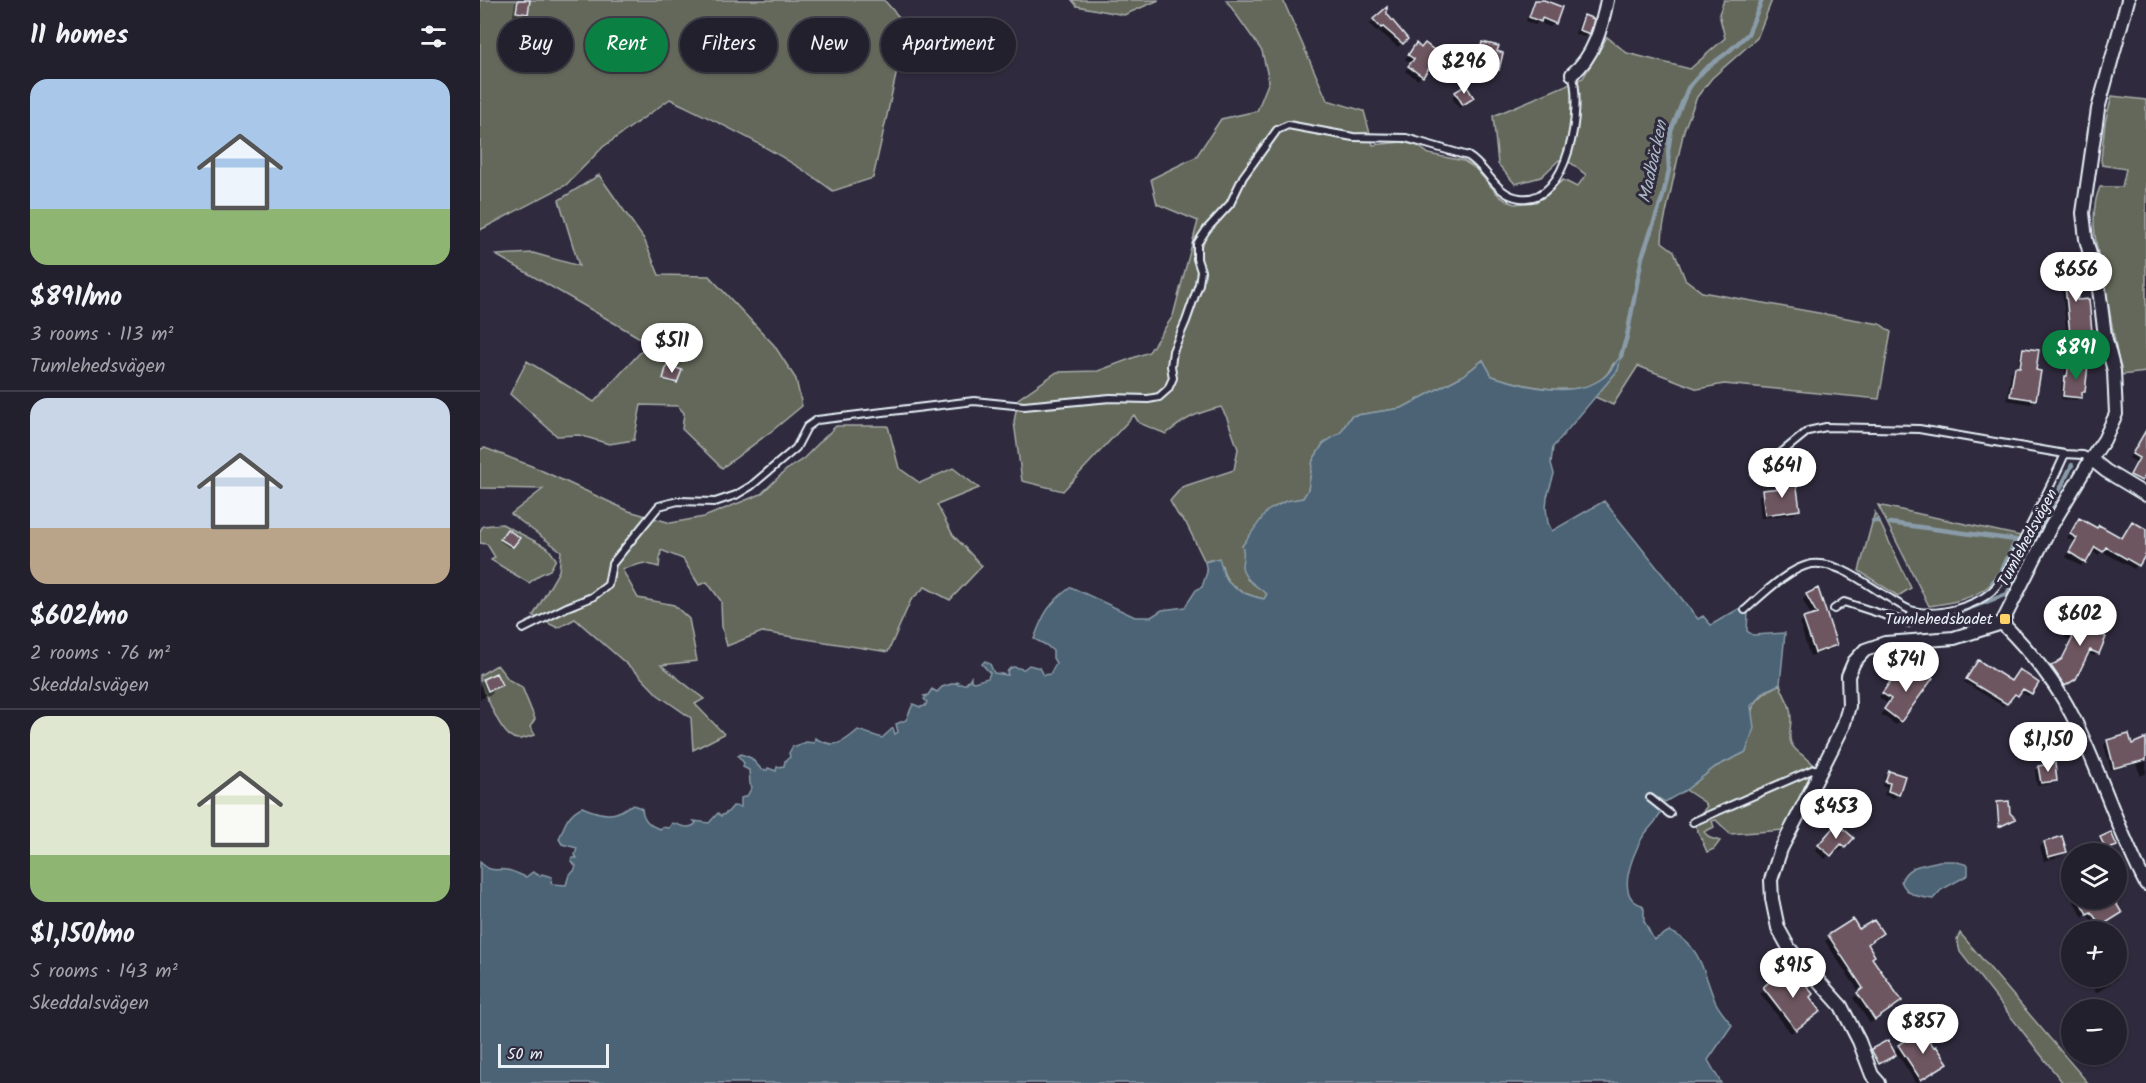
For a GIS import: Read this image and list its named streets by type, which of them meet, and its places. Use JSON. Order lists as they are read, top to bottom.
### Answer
{
  "streets": {
    "street": ["Tumlehedsvägen"]
  },
  "water": ["Madbäcken"],
  "places": {
    "transit": ["Tumlehedsbadet"]
  },
  "scale_bar": "50 m",
  "page": {
    "heading": "11 homes",
    "chip": [
      "Buy",
      "Rent",
      "Filters",
      "New",
      "Apartment"
    ],
    "price": [
      "$296",
      "$656",
      "$511",
      "$891",
      "$641",
      "$602",
      "$741",
      "$1,150",
      "$453",
      "$915",
      "$857"
    ],
    "list": [
      {
        "name": "$891/mo",
        "note": "3 rooms · 113 m² · Tumlehedsvägen"
      },
      {
        "name": "$602/mo",
        "note": "2 rooms · 76 m² · Skeddalsvägen"
      },
      {
        "name": "$1,150/mo",
        "note": "5 rooms · 143 m² · Skeddalsvägen"
      }
    ],
    "map_buttons": ["+", "−"],
    "scale": "50 m"
  }
}
